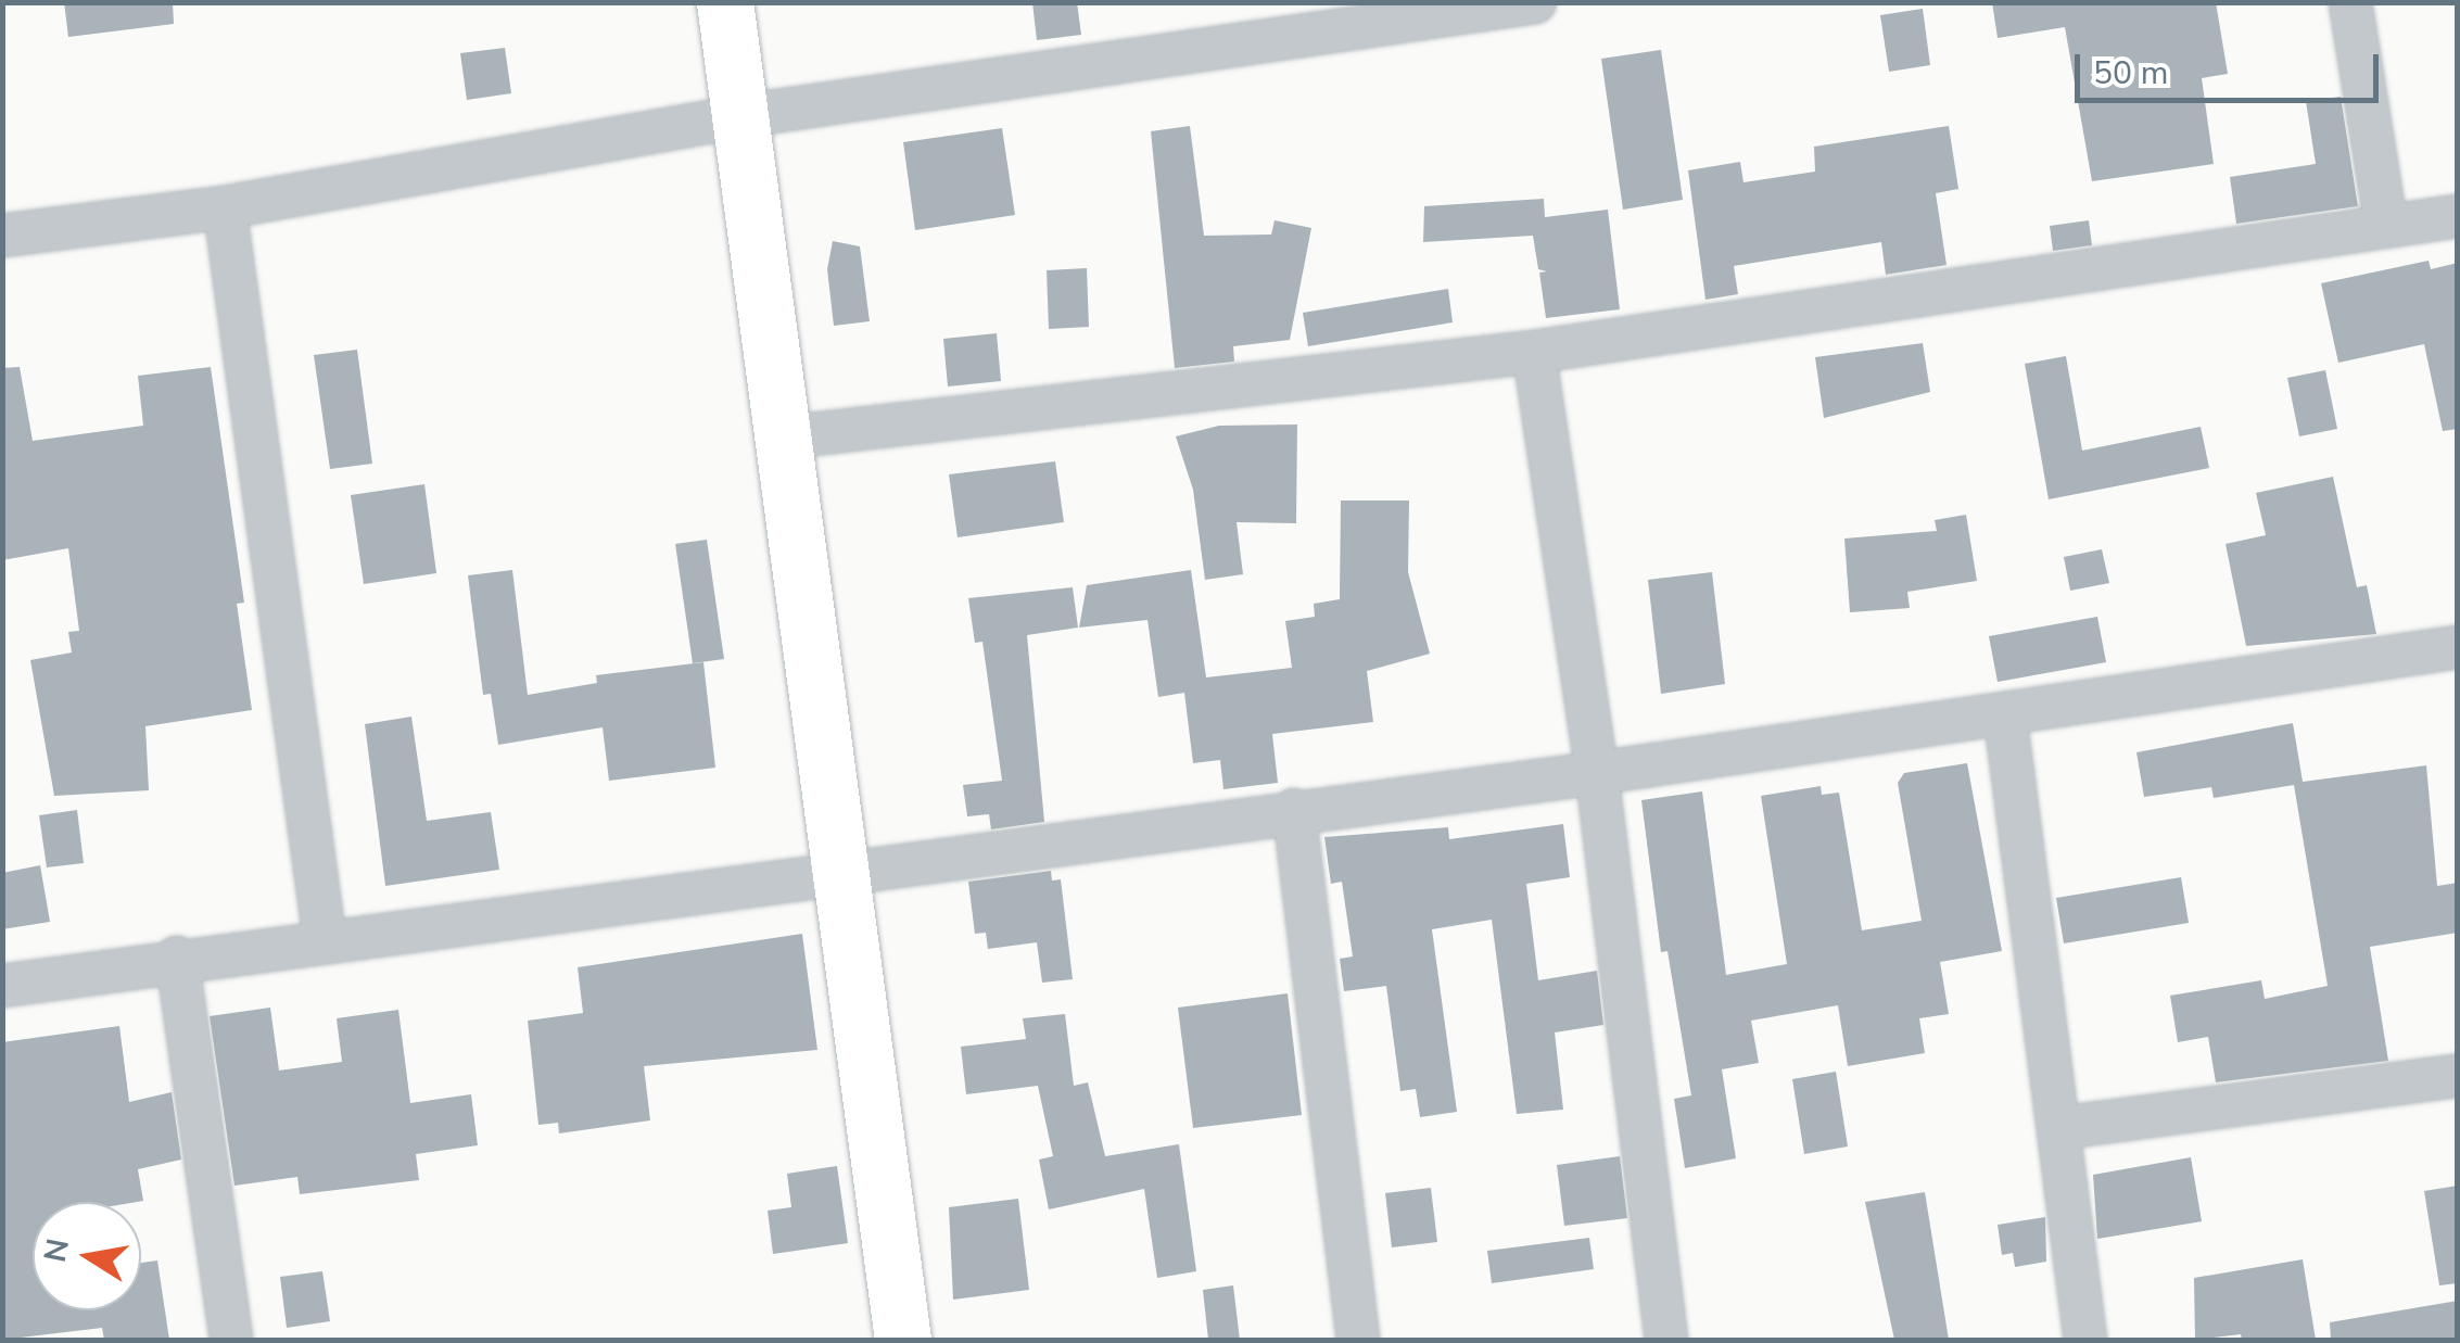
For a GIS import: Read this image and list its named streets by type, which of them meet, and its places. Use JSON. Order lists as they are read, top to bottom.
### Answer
{
  "scale_bar": "50 m",
  "north": "left"
}
